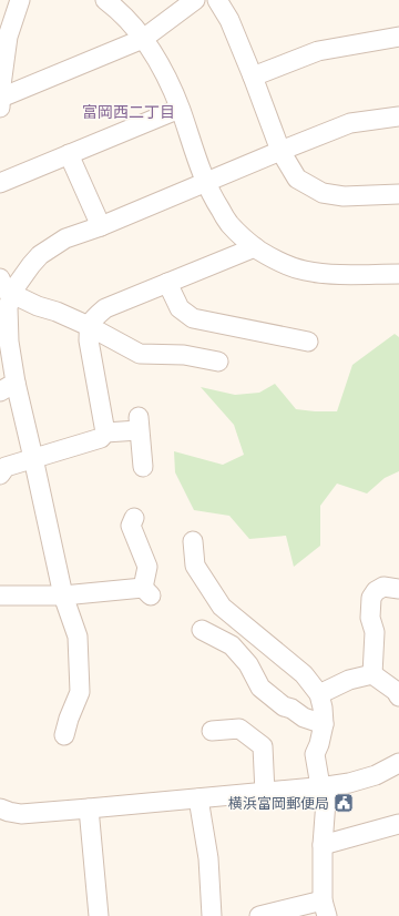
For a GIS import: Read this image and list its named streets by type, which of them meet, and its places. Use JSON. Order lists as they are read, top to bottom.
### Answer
{
  "districts": ["富岡西二丁目"],
  "places": {
    "public building": ["横浜富岡郵便局"]
  }
}
